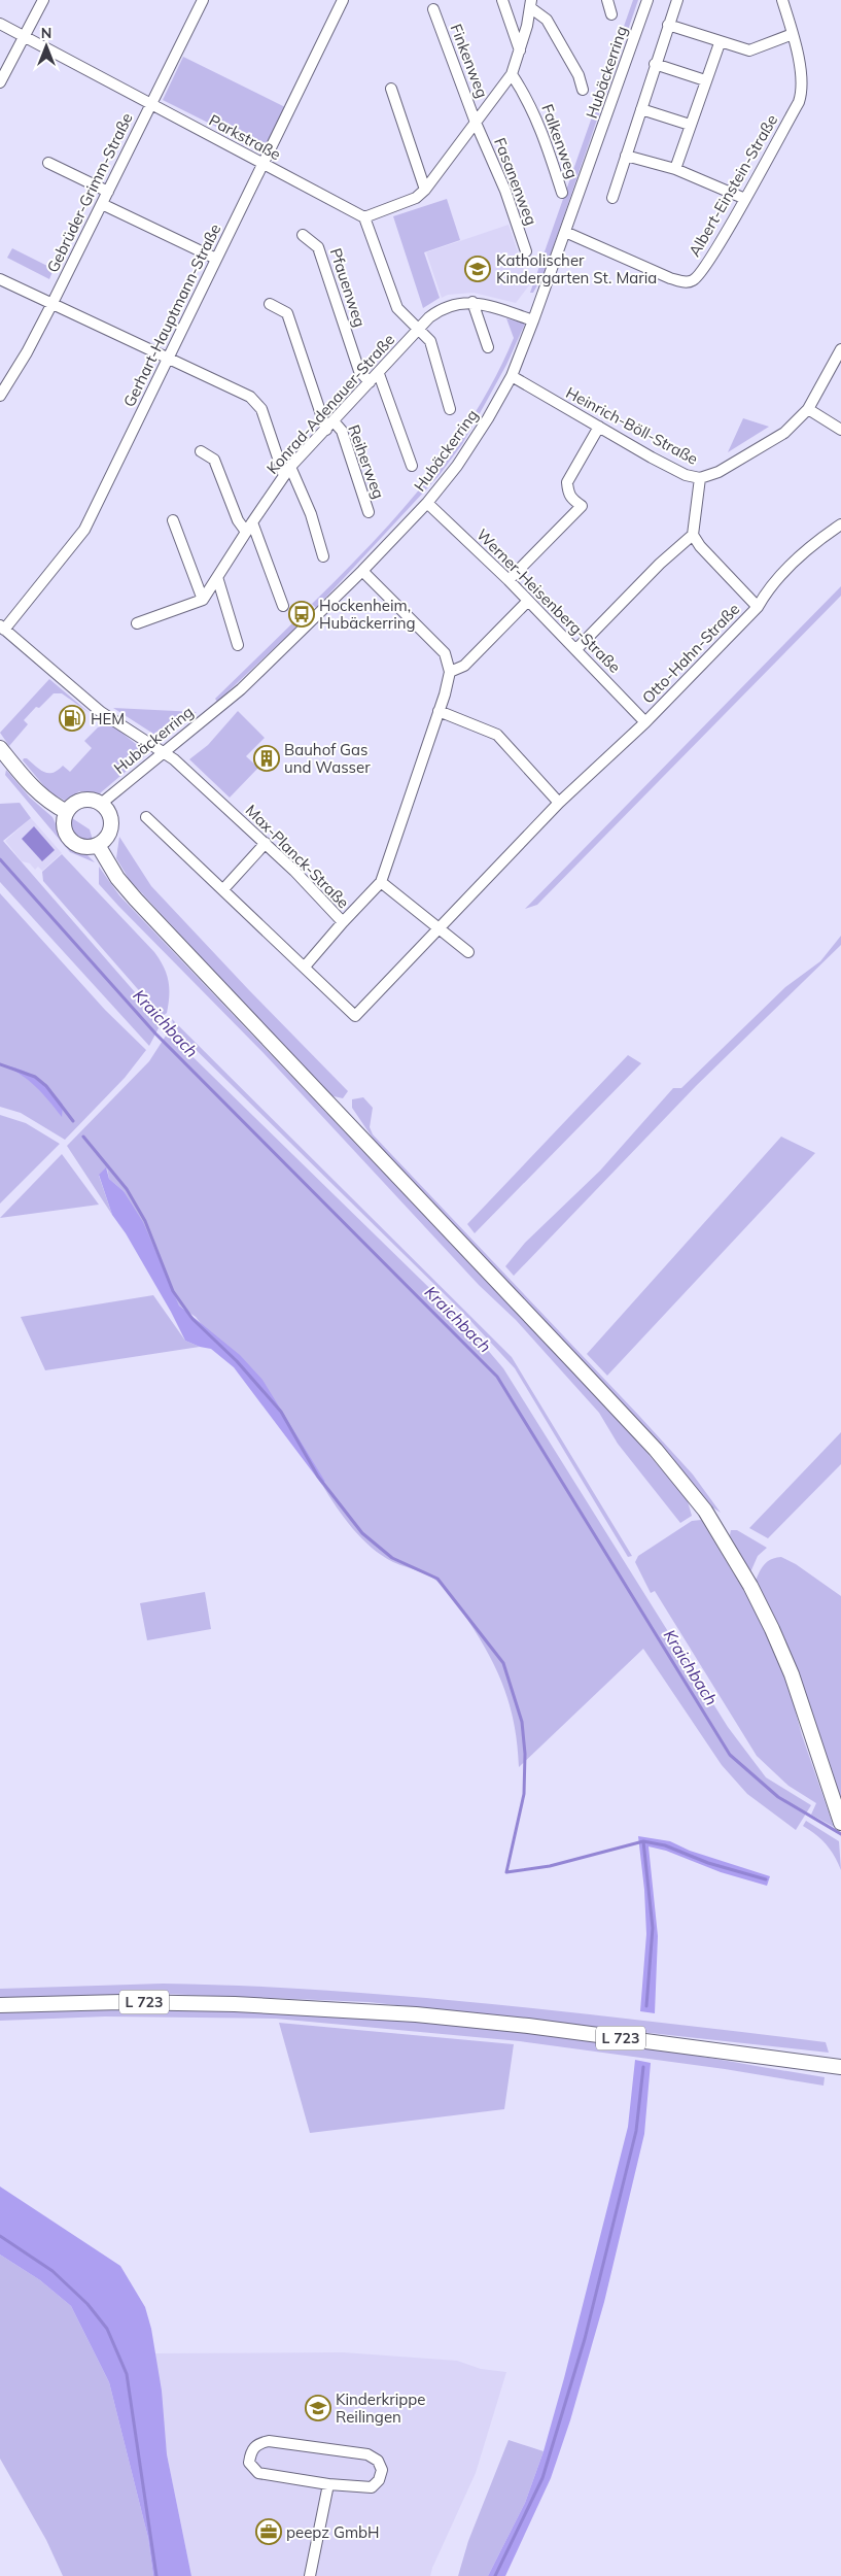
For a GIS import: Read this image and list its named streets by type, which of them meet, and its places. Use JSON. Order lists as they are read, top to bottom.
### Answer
{
  "streets": {
    "main road": ["L 723"],
    "street": [
      "Finkenweg",
      "Hubäckerring",
      "Parkstraße",
      "Falkenweg",
      "Fasanenweg",
      "Albert-Einstein-Straße",
      "Gebrüder-Grimm-Straße",
      "Pfauenweg",
      "Gerhart-Hauptmann-Straße",
      "Konrad-Adenauer-Straße",
      "Heinrich-Böll-Straße",
      "Reiherweg",
      "Werner-Heisenberg-Straße",
      "Otto-Hahn-Straße",
      "Max-Planck-Straße"
    ]
  },
  "crossings": [
    ["Finkenweg", "Fasanenweg"],
    ["Hubäckerring", "Albert-Einstein-Straße"],
    ["Hubäckerring", "Konrad-Adenauer-Straße"],
    ["Hubäckerring", "Heinrich-Böll-Straße"],
    ["Hubäckerring", "Werner-Heisenberg-Straße"],
    ["Hubäckerring", "Max-Planck-Straße"],
    ["Parkstraße", "Gebrüder-Grimm-Straße"],
    ["Parkstraße", "Gerhart-Hauptmann-Straße"],
    ["Pfauenweg", "Konrad-Adenauer-Straße"],
    ["Gerhart-Hauptmann-Straße", "Max-Planck-Straße"],
    ["Konrad-Adenauer-Straße", "Reiherweg"],
    ["Werner-Heisenberg-Straße", "Otto-Hahn-Straße"]
  ],
  "water": ["Kraichbach"],
  "places": {
    "school or university": ["Katholischer Kindergarten St. Maria", "Kinderkrippe Reilingen"],
    "bus stop": ["Hockenheim, Hubäckerring"],
    "fuel station": ["HEM"],
    "building": ["Bauhof Gas und Wasser"],
    "office": ["peepz GmbH"]
  },
  "north": "top"
}
